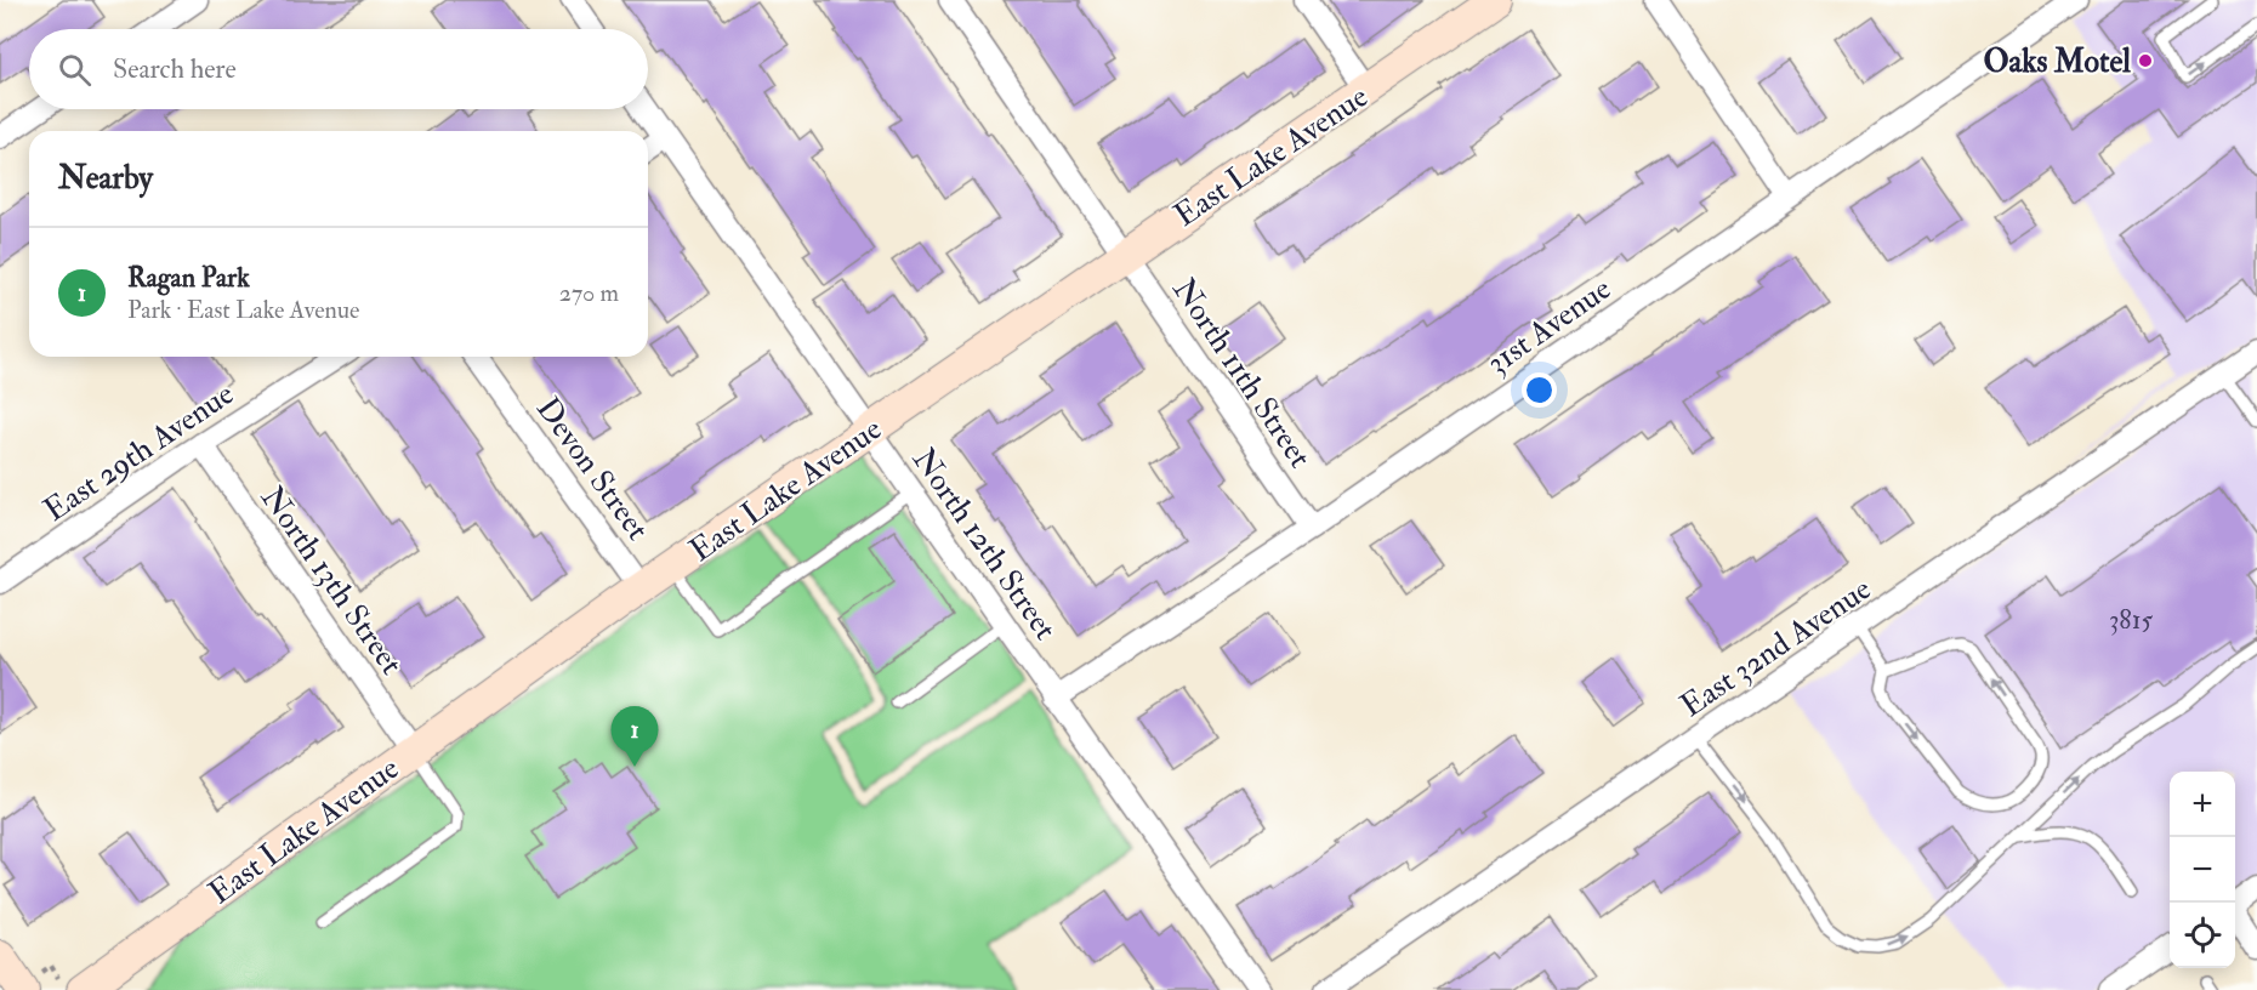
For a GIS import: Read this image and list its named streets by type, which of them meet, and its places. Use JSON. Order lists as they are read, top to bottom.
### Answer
{
  "streets": {
    "street": [
      "East Lake Avenue",
      "31st Avenue",
      "North 11th Street",
      "East 29th Avenue",
      "Devon Street",
      "North 12th Street",
      "North 13th Street",
      "East 32nd Avenue"
    ]
  },
  "crossings": [
    ["East Lake Avenue", "North 11th Street"],
    ["East Lake Avenue", "Devon Street"],
    ["East Lake Avenue", "North 12th Street"],
    ["East Lake Avenue", "North 13th Street"],
    ["31st Avenue", "North 11th Street"],
    ["31st Avenue", "North 12th Street"],
    ["East 29th Avenue", "North 13th Street"]
  ],
  "places": ["Oaks Motel"],
  "house_numbers": ["3815"],
  "page": {
    "search": "Search here",
    "heading": "Nearby",
    "list": [
      {
        "mark": "1",
        "name": "Ragan Park",
        "note": "Park · East Lake Avenue",
        "value": "270 m"
      }
    ],
    "pins": "1",
    "map_buttons": ["+", "−"]
  }
}
